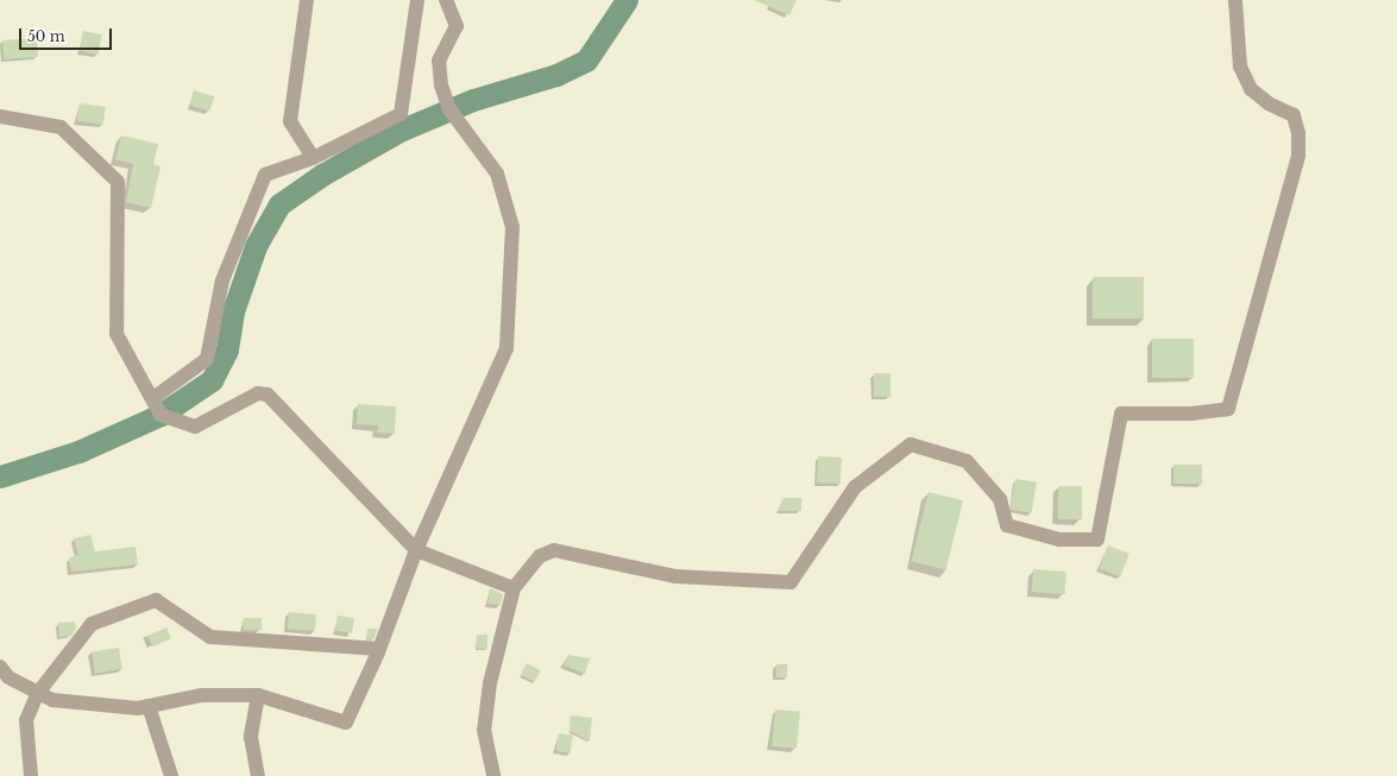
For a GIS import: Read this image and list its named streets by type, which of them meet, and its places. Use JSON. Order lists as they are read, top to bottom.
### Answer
{
  "scale_bar": "50 m"
}
